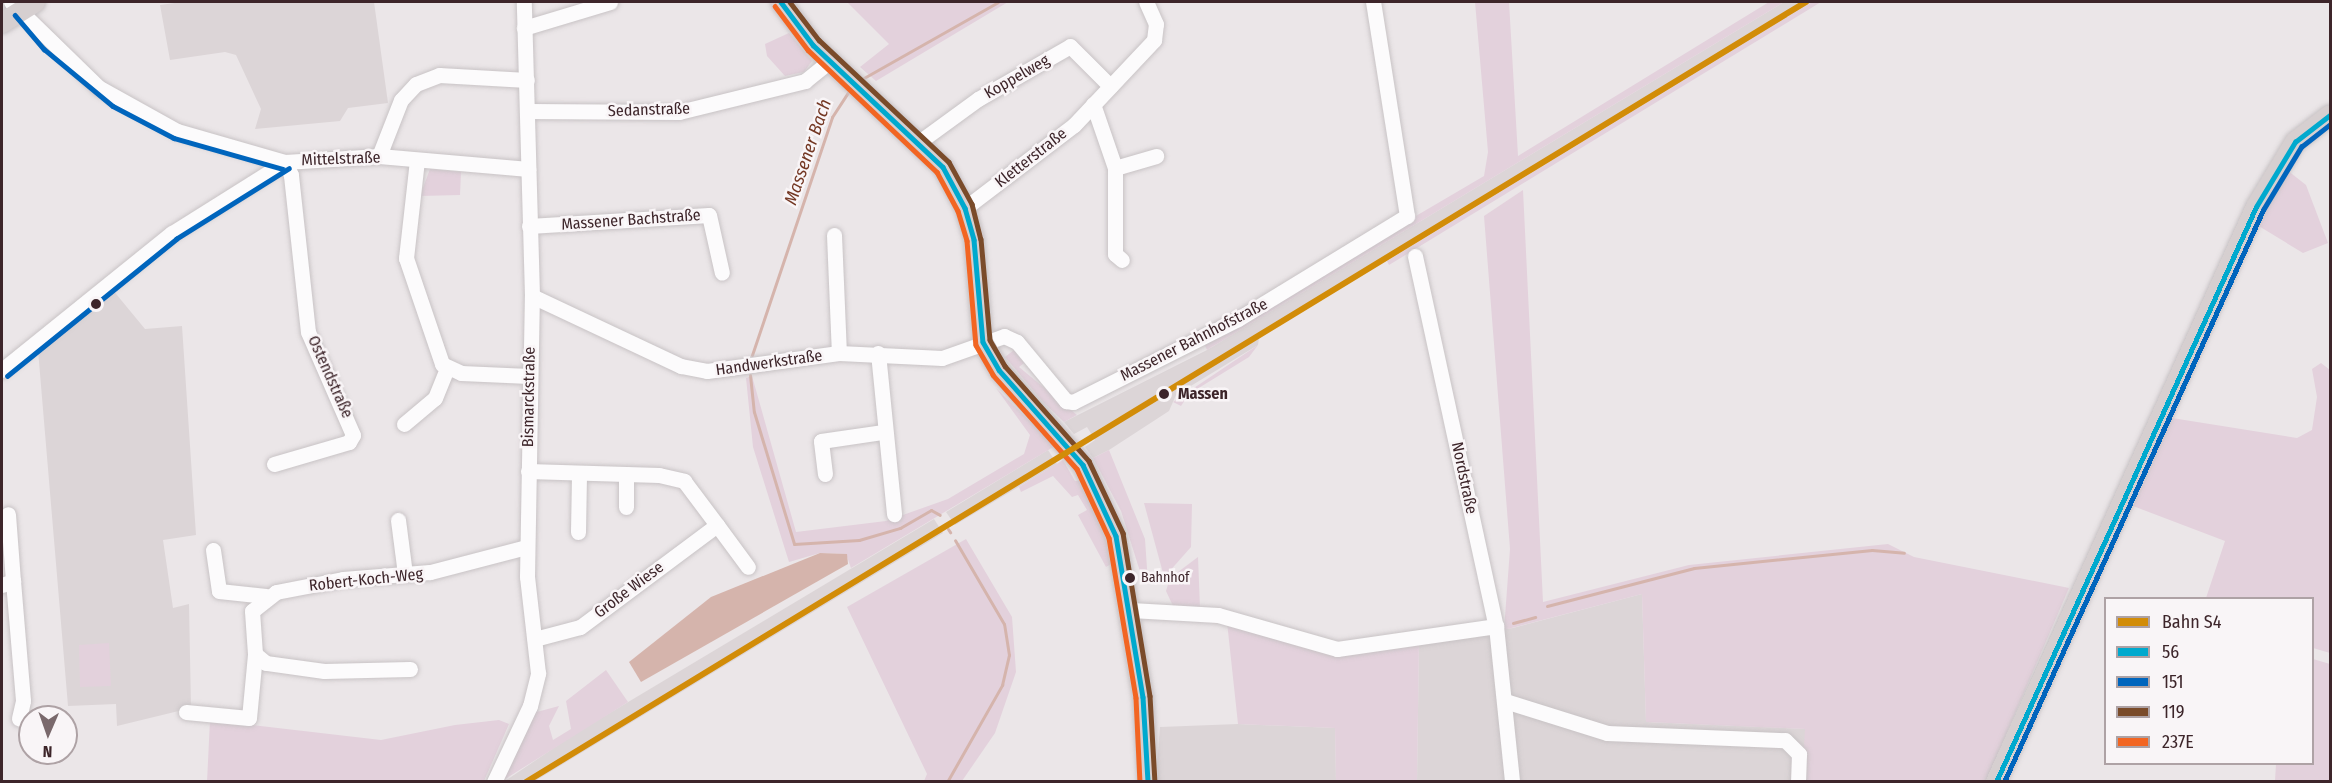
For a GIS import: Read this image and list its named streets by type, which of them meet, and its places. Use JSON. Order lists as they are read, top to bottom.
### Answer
{
  "streets": {
    "street": [
      "Koppelweg",
      "Sedanstraße",
      "Kletterstraße",
      "Mittelstraße",
      "Massener Bachstraße",
      "Massener Bahnhofstraße",
      "Handwerkstraße",
      "Ostendstraße",
      "Bismarckstraße",
      "Nordstraße",
      "Robert-Koch-Weg",
      "Große Wiese"
    ]
  },
  "crossings": [
    ["Koppelweg", "Kletterstraße"],
    ["Sedanstraße", "Bismarckstraße"],
    ["Mittelstraße", "Ostendstraße"],
    ["Mittelstraße", "Bismarckstraße"],
    ["Massener Bachstraße", "Bismarckstraße"],
    ["Massener Bahnhofstraße", "Handwerkstraße"],
    ["Handwerkstraße", "Bismarckstraße"],
    ["Bismarckstraße", "Robert-Koch-Weg"],
    ["Bismarckstraße", "Große Wiese"]
  ],
  "water": ["Massener Bach"],
  "places": ["Massen", "Bahnhof"],
  "lines": [
    "rail line S4",
    "transit line 56",
    "transit line 119",
    "transit line 237E",
    "transit line 151"
  ],
  "legend": [
    "Bahn S4",
    "56",
    "151",
    "119",
    "237E"
  ],
  "north": "bottom"
}
